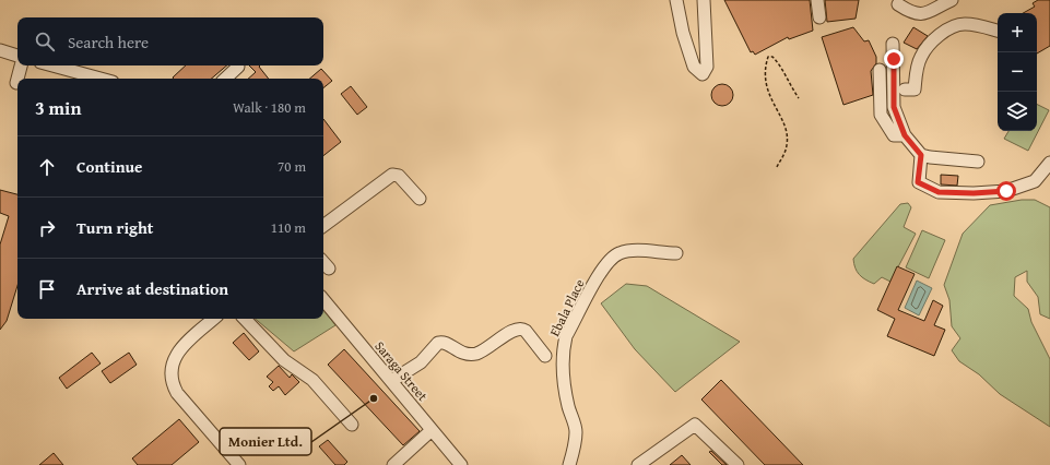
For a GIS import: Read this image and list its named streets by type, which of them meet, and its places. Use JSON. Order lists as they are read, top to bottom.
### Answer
{
  "streets": {
    "street": ["Ebala Place", "Saraga Street"]
  },
  "places": ["Monier Ltd."],
  "page": {
    "map_buttons": ["+", "−"],
    "search": "Search here",
    "heading": ["3 min", "Walk · 180 m"],
    "list": [
      ["Continue", "70 m"],
      ["Turn right", "110 m"],
      "Arrive at destination"
    ]
  }
}
